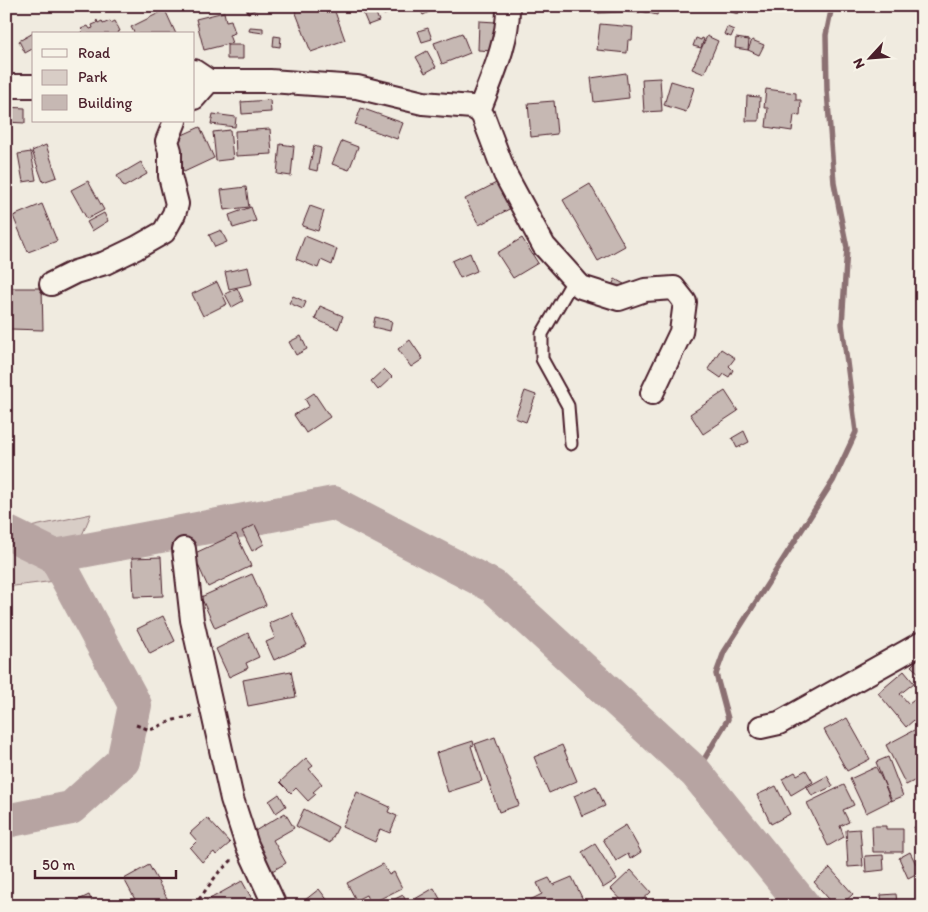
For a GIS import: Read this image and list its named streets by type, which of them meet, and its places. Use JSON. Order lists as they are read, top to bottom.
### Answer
{
  "legend": ["Road", "Park", "Building"],
  "scale_bar": "50 m",
  "north": "bottom left"
}
